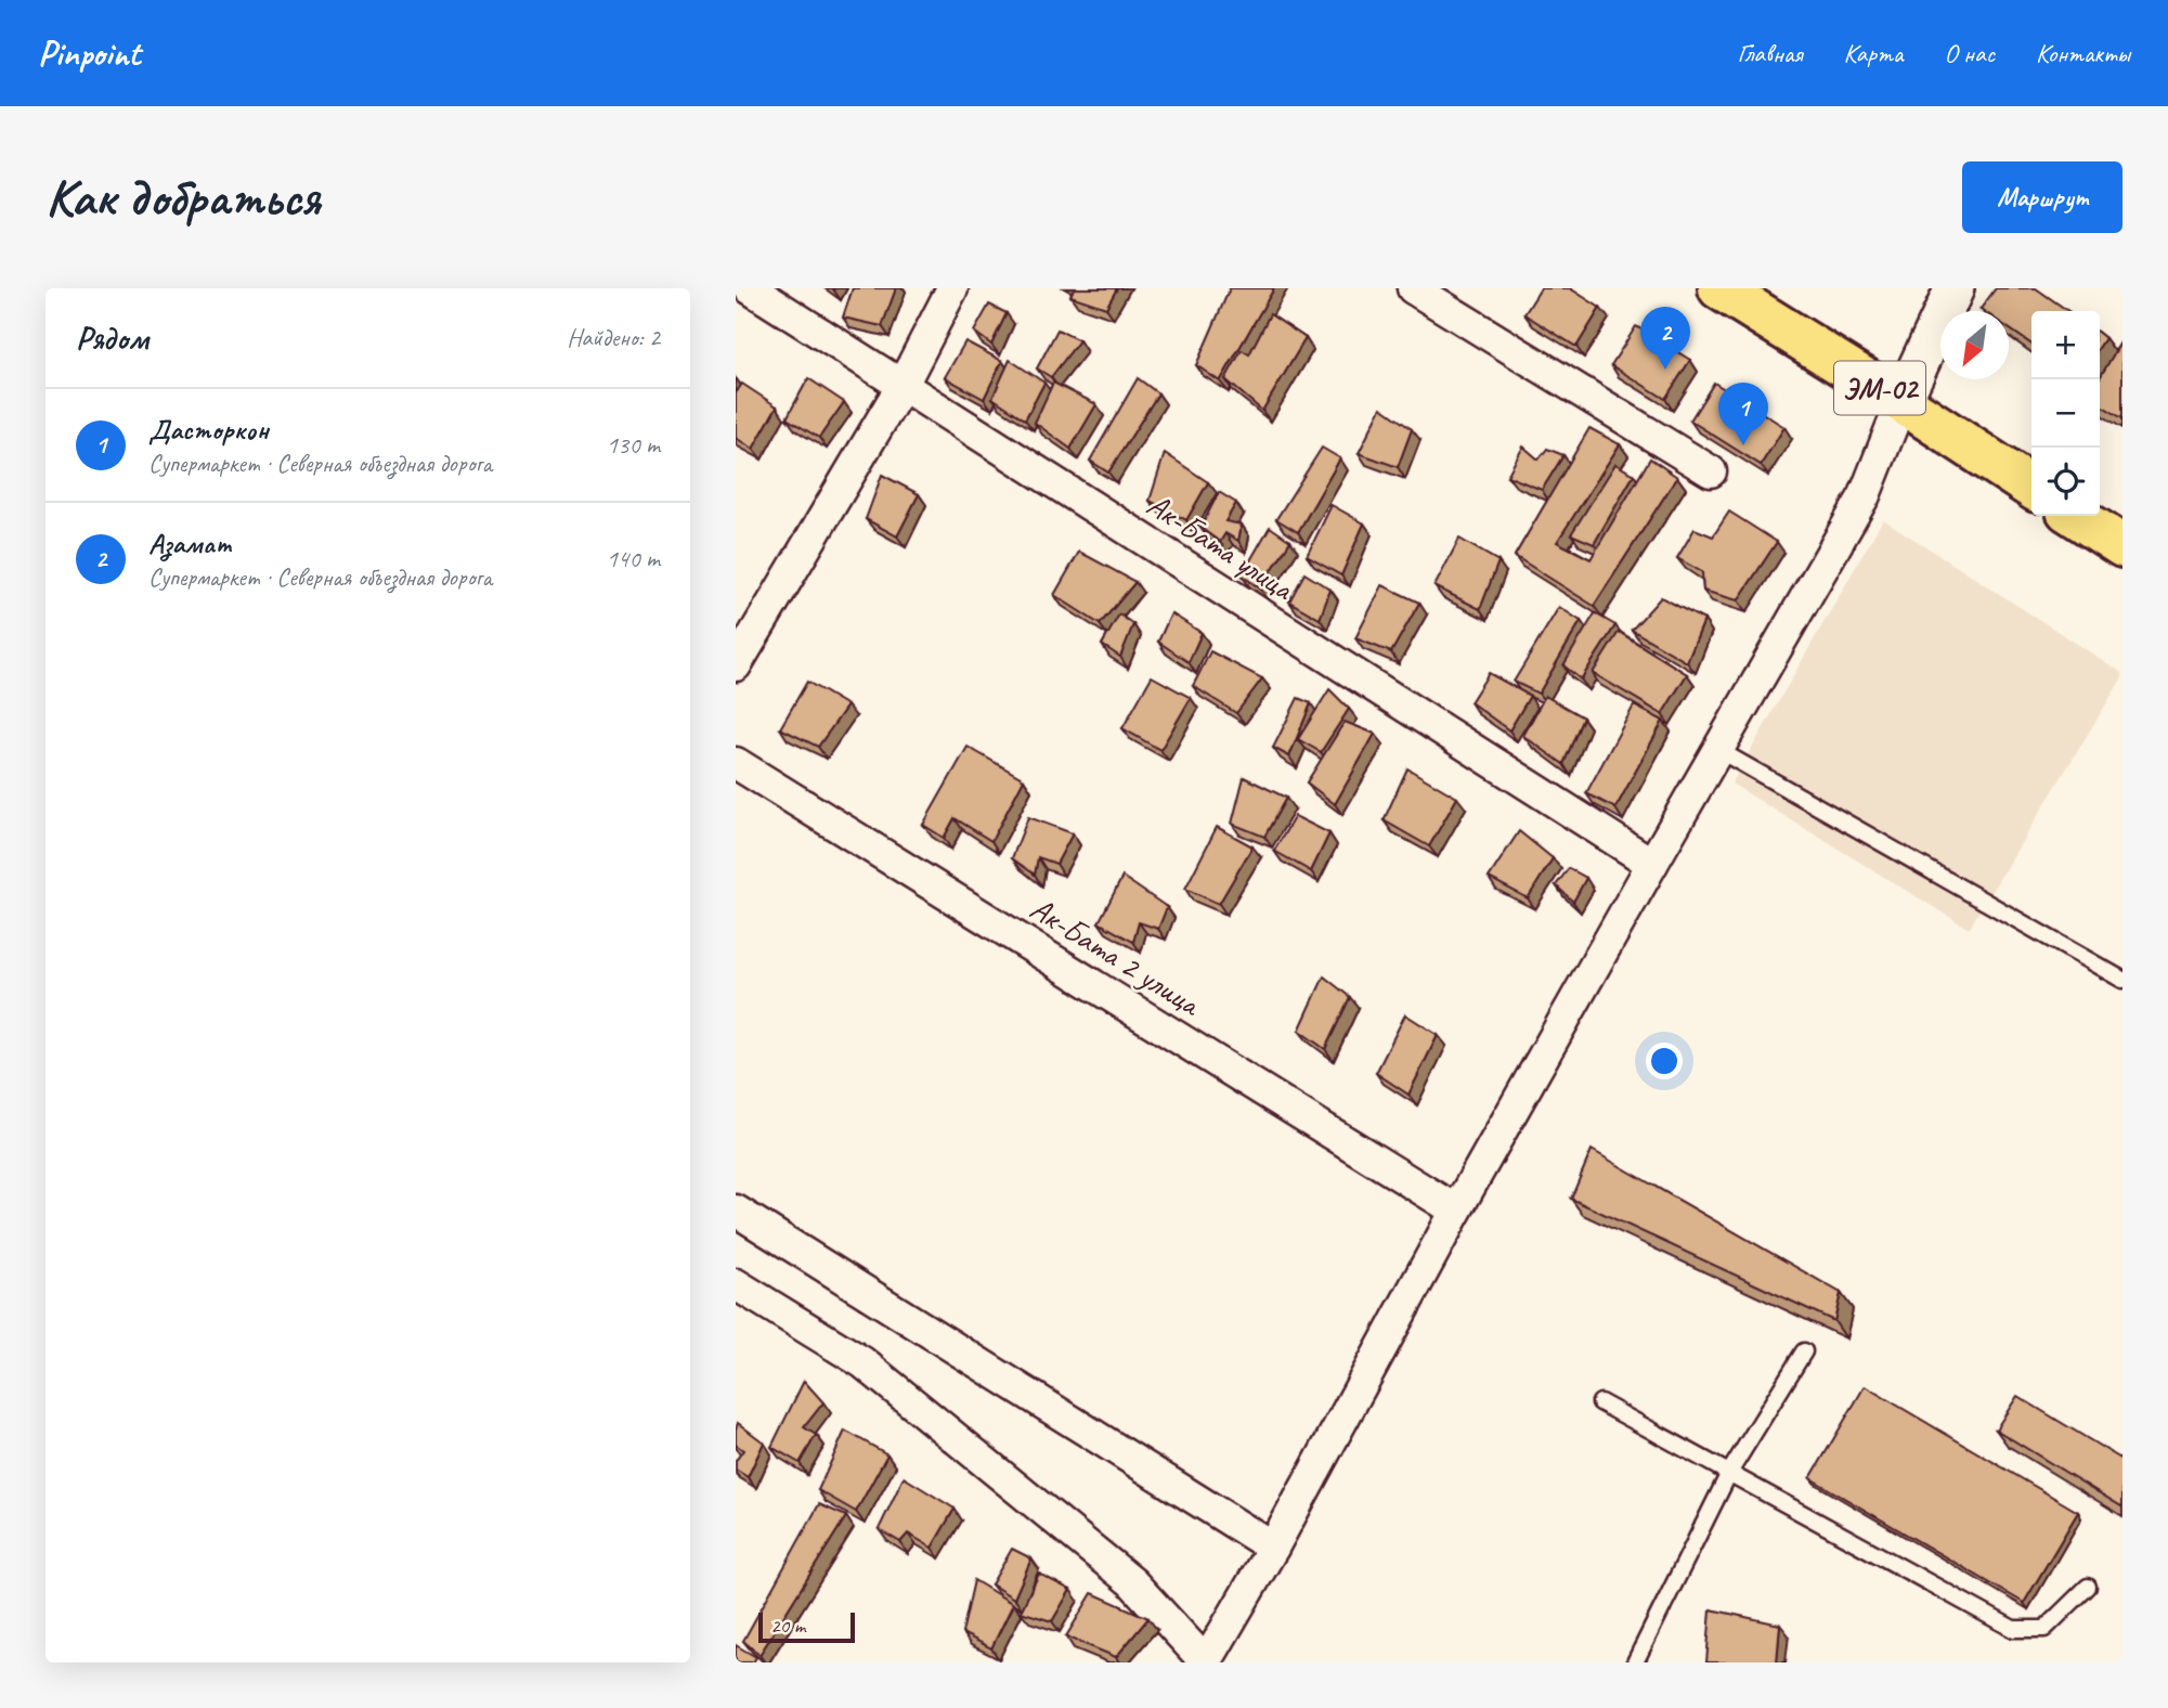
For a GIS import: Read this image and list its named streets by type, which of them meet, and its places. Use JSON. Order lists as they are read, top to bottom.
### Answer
{
  "streets": {
    "highway": ["ЭМ-02"],
    "street": ["Ак-Бата улица", "Ак-Бата 2 улица"]
  },
  "scale_bar": "20 m",
  "north": "bottom left",
  "page": {
    "header": "Pinpoint",
    "nav": [
      "Главная",
      "Карта",
      "О нас",
      "Контакты"
    ],
    "buttons": "Маршрут",
    "title": "Как добраться",
    "heading": ["Рядом", "Найдено: 2"],
    "pins": ["2", "1"],
    "map_buttons": ["+", "−"],
    "list": [
      {
        "mark": "1",
        "name": "Дасторкон",
        "note": "Супермаркет · Северная объездная дорога",
        "value": "130 m"
      },
      {
        "mark": "2",
        "name": "Азамат",
        "note": "Супермаркет · Северная объездная дорога",
        "value": "140 m"
      }
    ],
    "scale": "20 m"
  }
}
